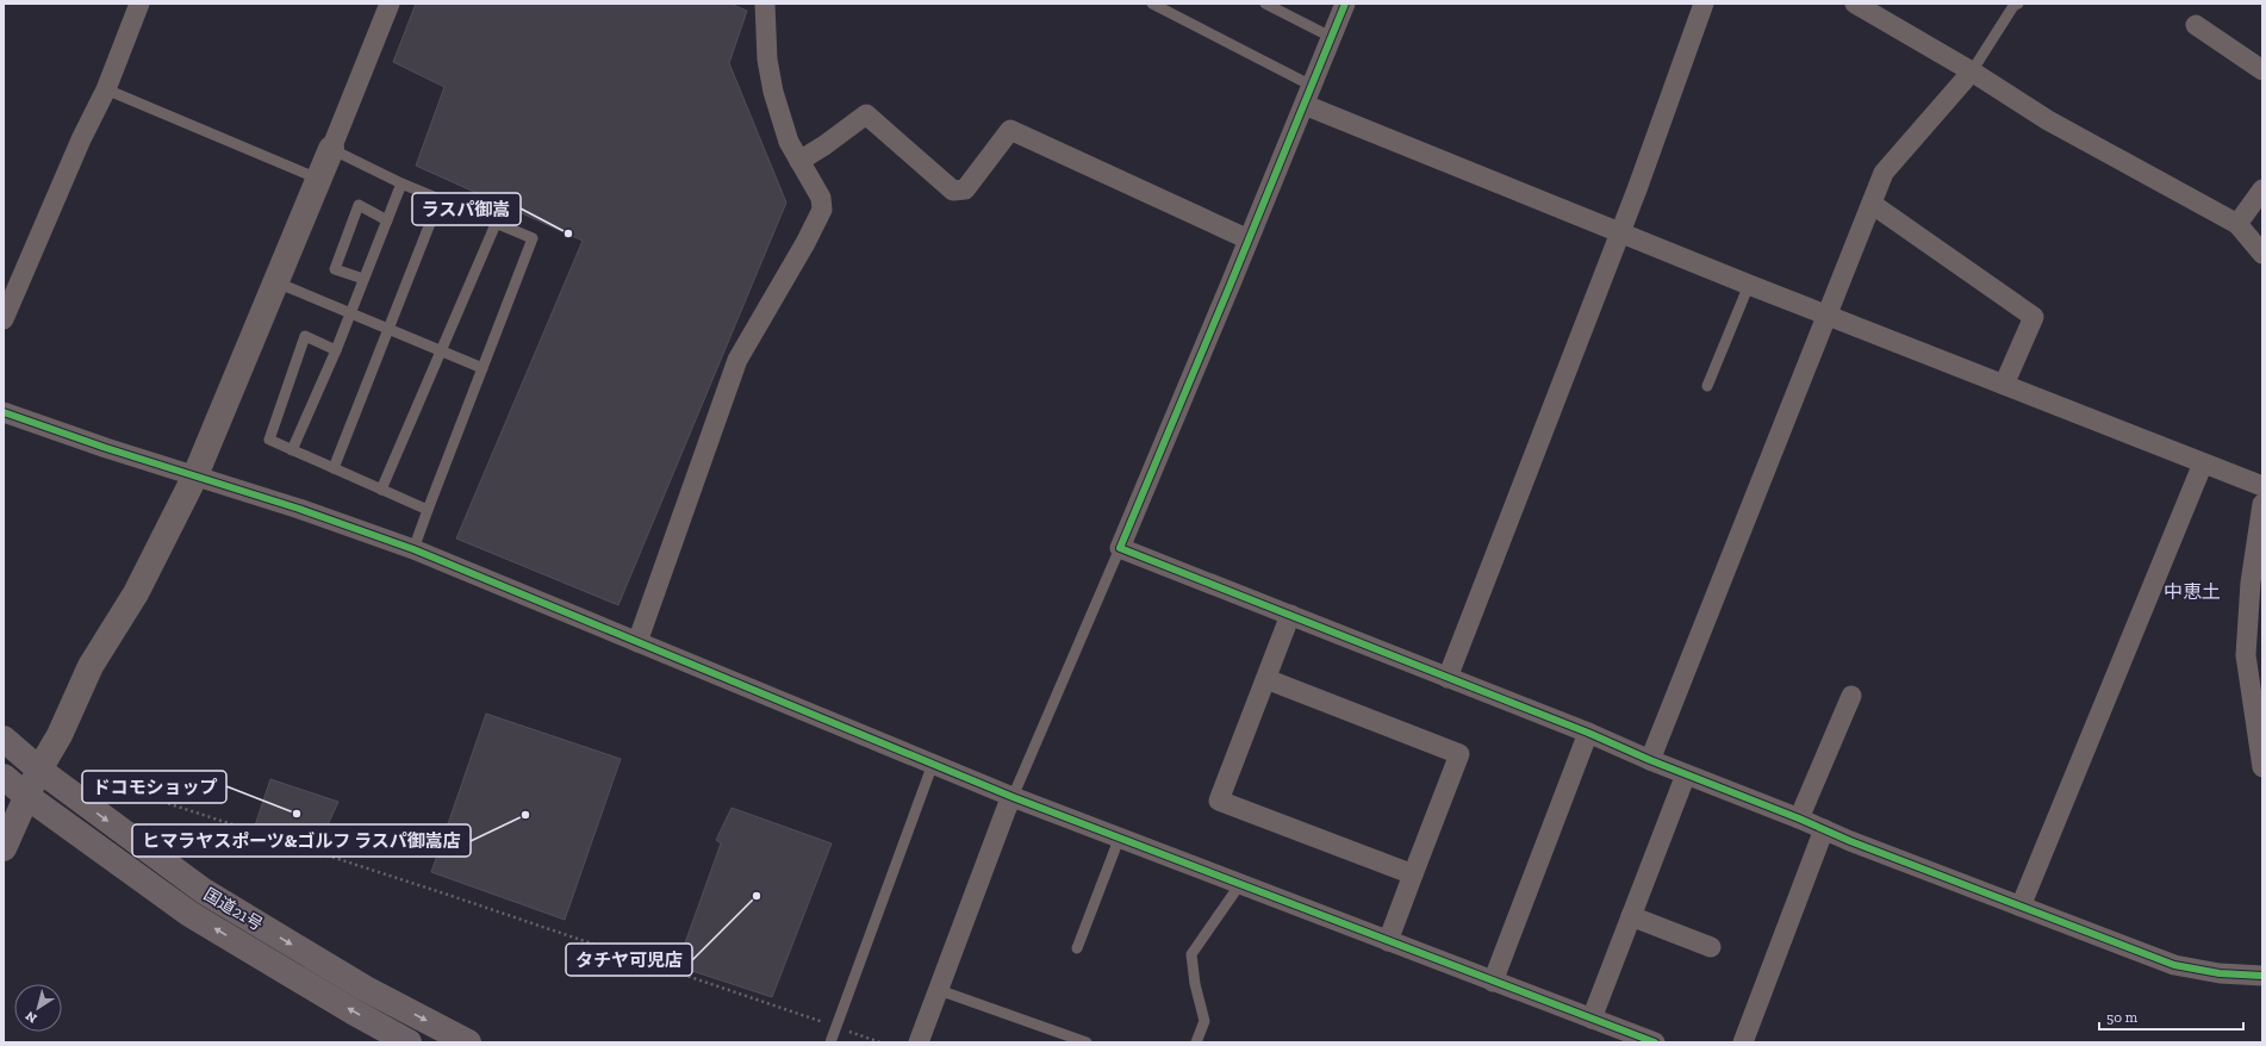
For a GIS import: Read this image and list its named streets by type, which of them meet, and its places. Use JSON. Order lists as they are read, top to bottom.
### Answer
{
  "streets": {
    "highway": ["国道21号"]
  },
  "districts": ["中恵土"],
  "places": [
    "ラスパ御嵩",
    "ドコモショップ",
    "ヒマラヤスポーツ&ゴルフ ラスパ御嵩店",
    "タチヤ可児店"
  ],
  "scale_bar": "50 m",
  "north": "bottom left"
}
